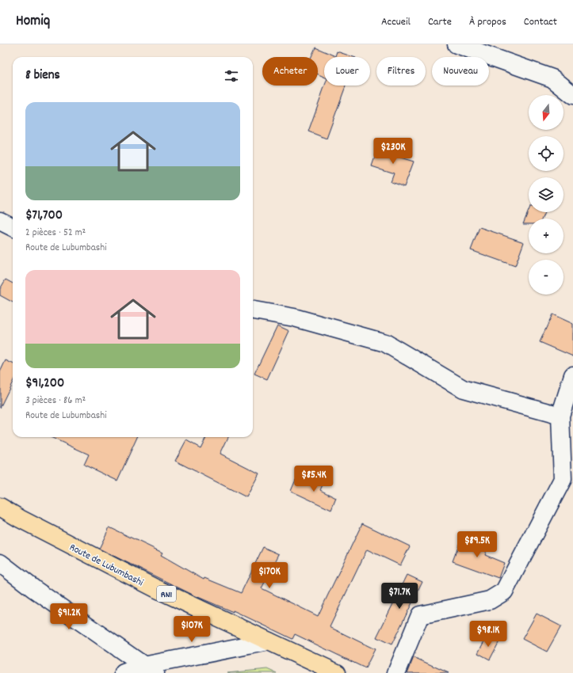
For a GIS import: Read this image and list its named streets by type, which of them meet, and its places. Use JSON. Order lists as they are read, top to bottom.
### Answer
{
  "streets": {
    "highway": ["Route de Lubumbashi", "RN1"]
  },
  "north": "bottom",
  "page": {
    "header": "Homiq",
    "nav": [
      "Accueil",
      "Carte",
      "À propos",
      "Contact"
    ],
    "chip": [
      "Acheter",
      "Louer",
      "Filtres",
      "Nouveau"
    ],
    "heading": "8 biens",
    "map_buttons": ["+", "−"],
    "list": [
      {
        "name": "$71,700",
        "note": "2 pièces · 52 m² · Route de Lubumbashi"
      },
      {
        "name": "$91,200",
        "note": "3 pièces · 86 m² · Route de Lubumbashi"
      }
    ],
    "price": [
      "$230K",
      "$85.4K",
      "$89.5K",
      "$170K",
      "$71.7K",
      "$91.2K",
      "$107K",
      "$98.1K"
    ]
  }
}
